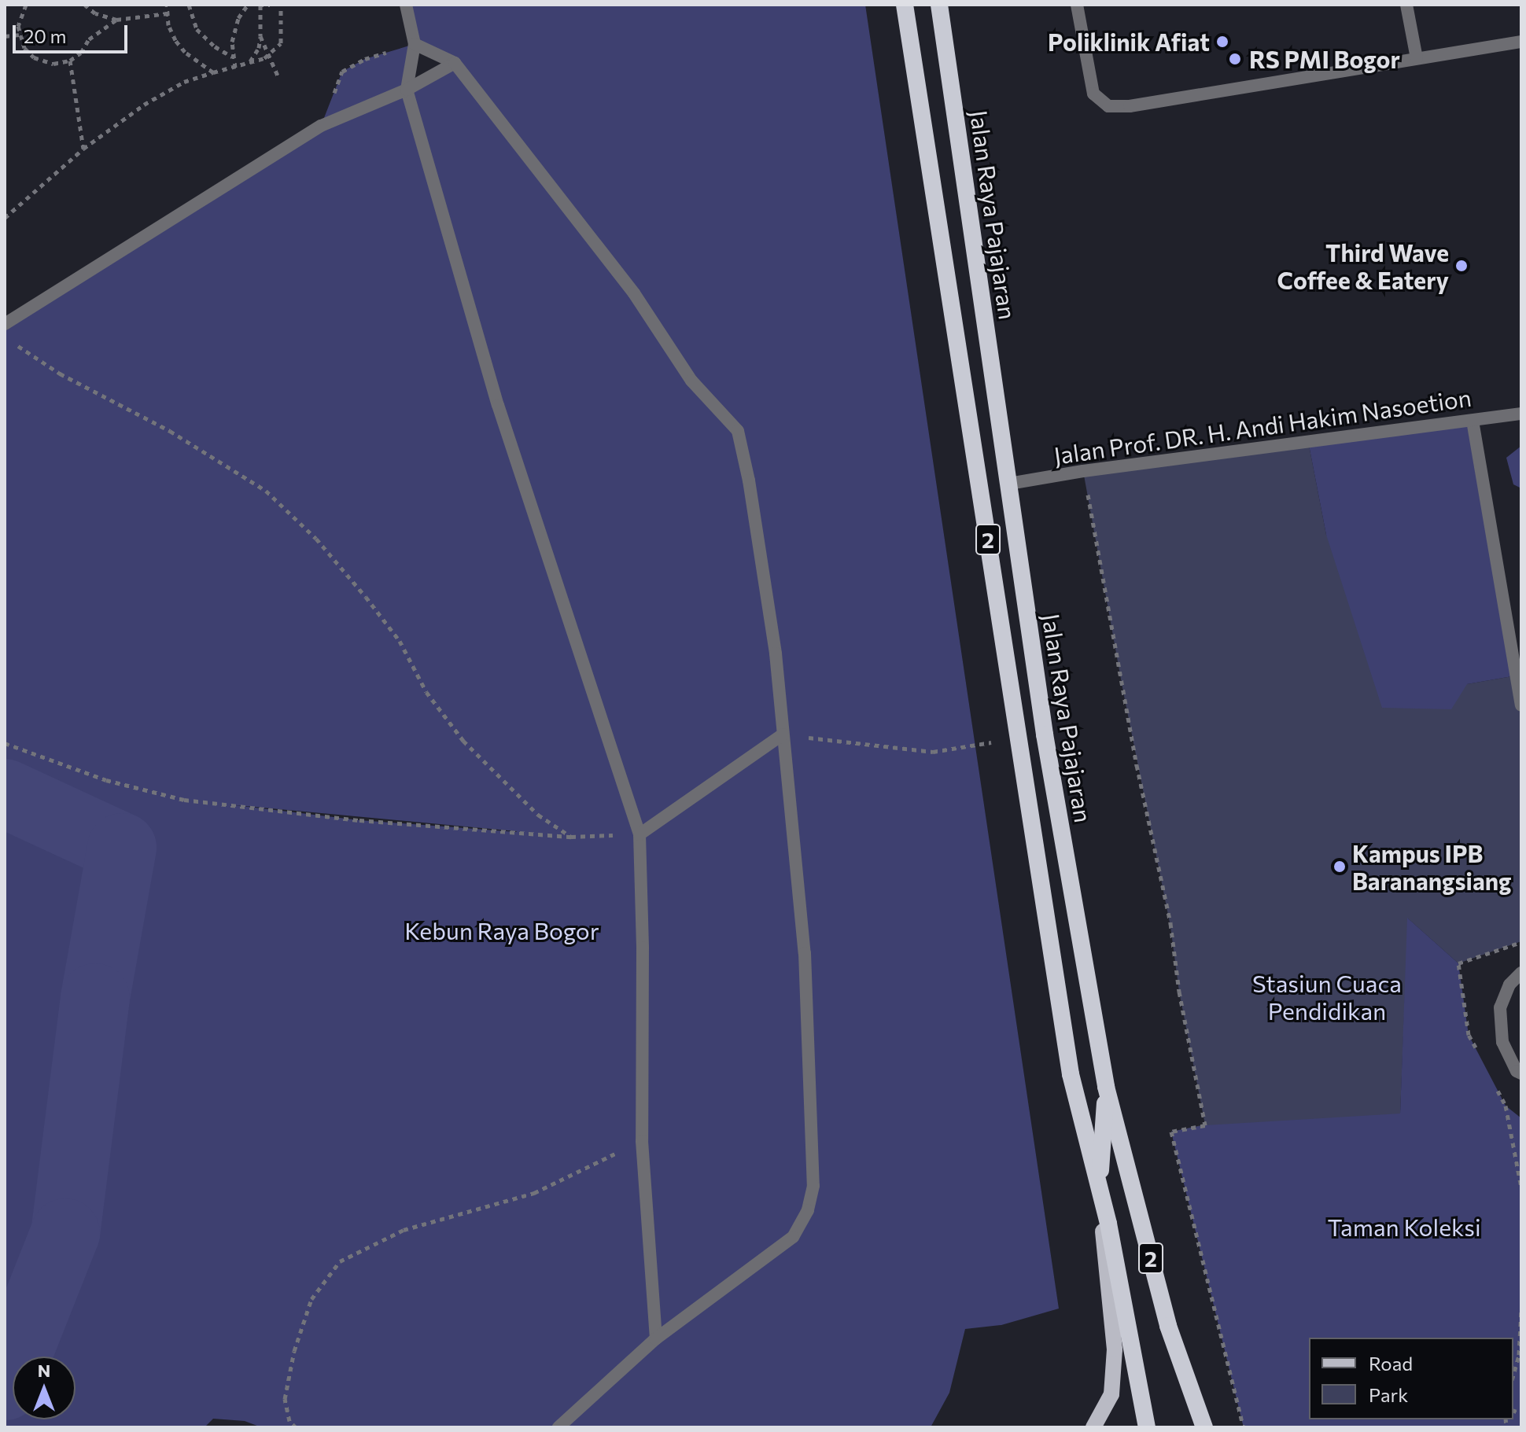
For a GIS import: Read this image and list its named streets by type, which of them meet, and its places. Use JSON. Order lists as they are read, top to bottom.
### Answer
{
  "streets": {
    "highway": ["Jalan Raya Pajajaran", "2"],
    "street": ["Jalan Prof. DR. H. Andi Hakim Nasoetion"]
  },
  "crossings": [
    ["Jalan Raya Pajajaran", "Jalan Prof. DR. H. Andi Hakim Nasoetion"]
  ],
  "parks": ["Kebun Raya Bogor", "Stasiun Cuaca Pendidikan", "Taman Koleksi"],
  "places": [
    "Poliklinik Afiat",
    "RS PMI Bogor",
    "Third Wave Coffee & Eatery",
    "Kampus IPB Baranangsiang"
  ],
  "legend": ["Road", "Park"],
  "scale_bar": "20 m",
  "north": "top"
}
